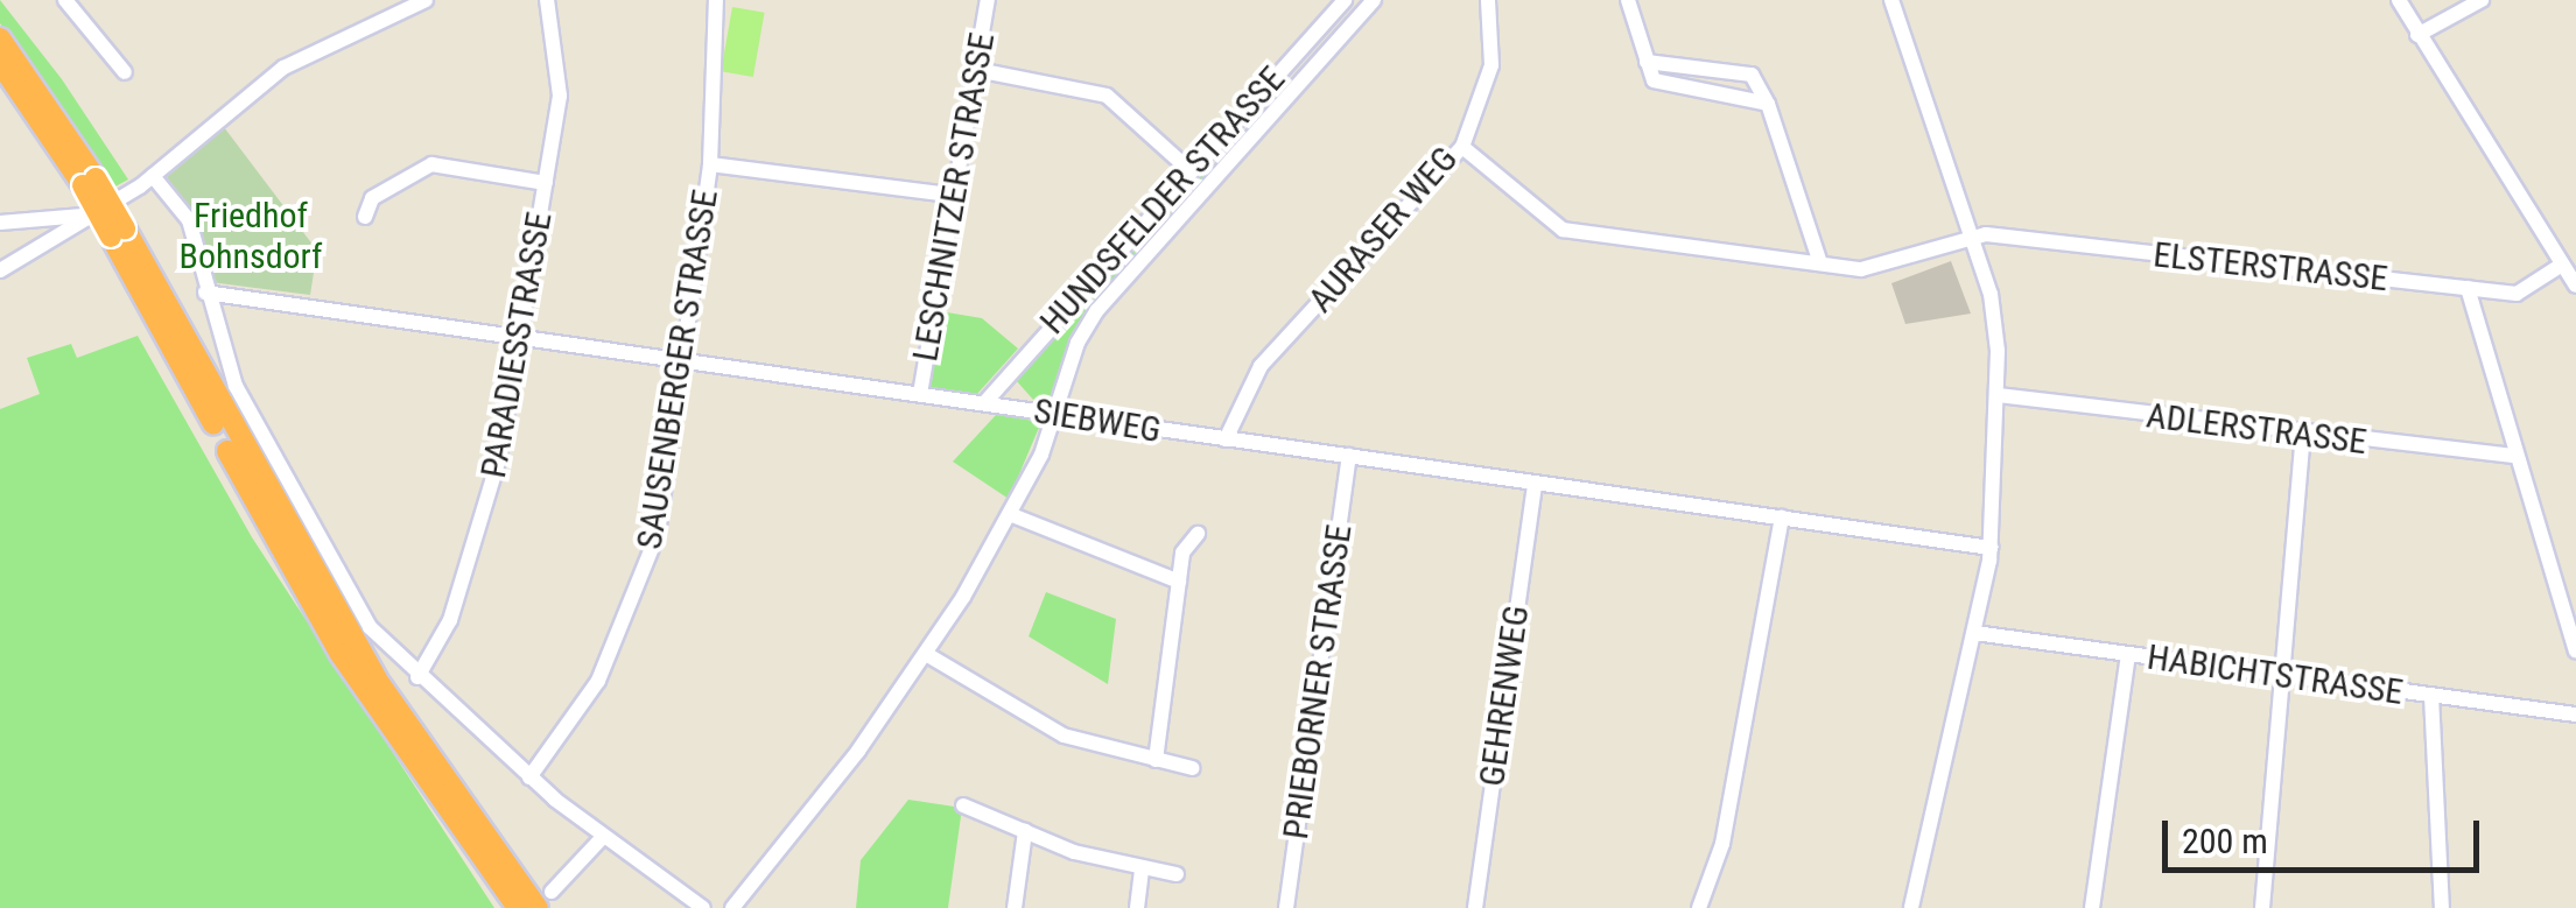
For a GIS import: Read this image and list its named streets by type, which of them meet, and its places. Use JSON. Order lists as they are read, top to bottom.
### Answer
{
  "streets": {
    "street": [
      "LESCHNITZER STRASSE",
      "HUNDSFELDER STRASSE",
      "AURASER WEG",
      "ELSTERSTRASSE",
      "PARADIESSTRASSE",
      "SAUSENBERGER STRASSE",
      "SIEBWEG",
      "ADLERSTRASSE",
      "HABICHTSTRASSE",
      "PRIEBORNER STRASSE",
      "GEHRENWEG"
    ]
  },
  "crossings": [
    ["LESCHNITZER STRASSE", "SIEBWEG"],
    ["HUNDSFELDER STRASSE", "SIEBWEG"],
    ["AURASER WEG", "SIEBWEG"],
    ["PARADIESSTRASSE", "SIEBWEG"],
    ["SAUSENBERGER STRASSE", "SIEBWEG"],
    ["SIEBWEG", "PRIEBORNER STRASSE"],
    ["SIEBWEG", "GEHRENWEG"]
  ],
  "parks": ["Friedhof Bohnsdorf"],
  "scale_bar": "200 m"
}
